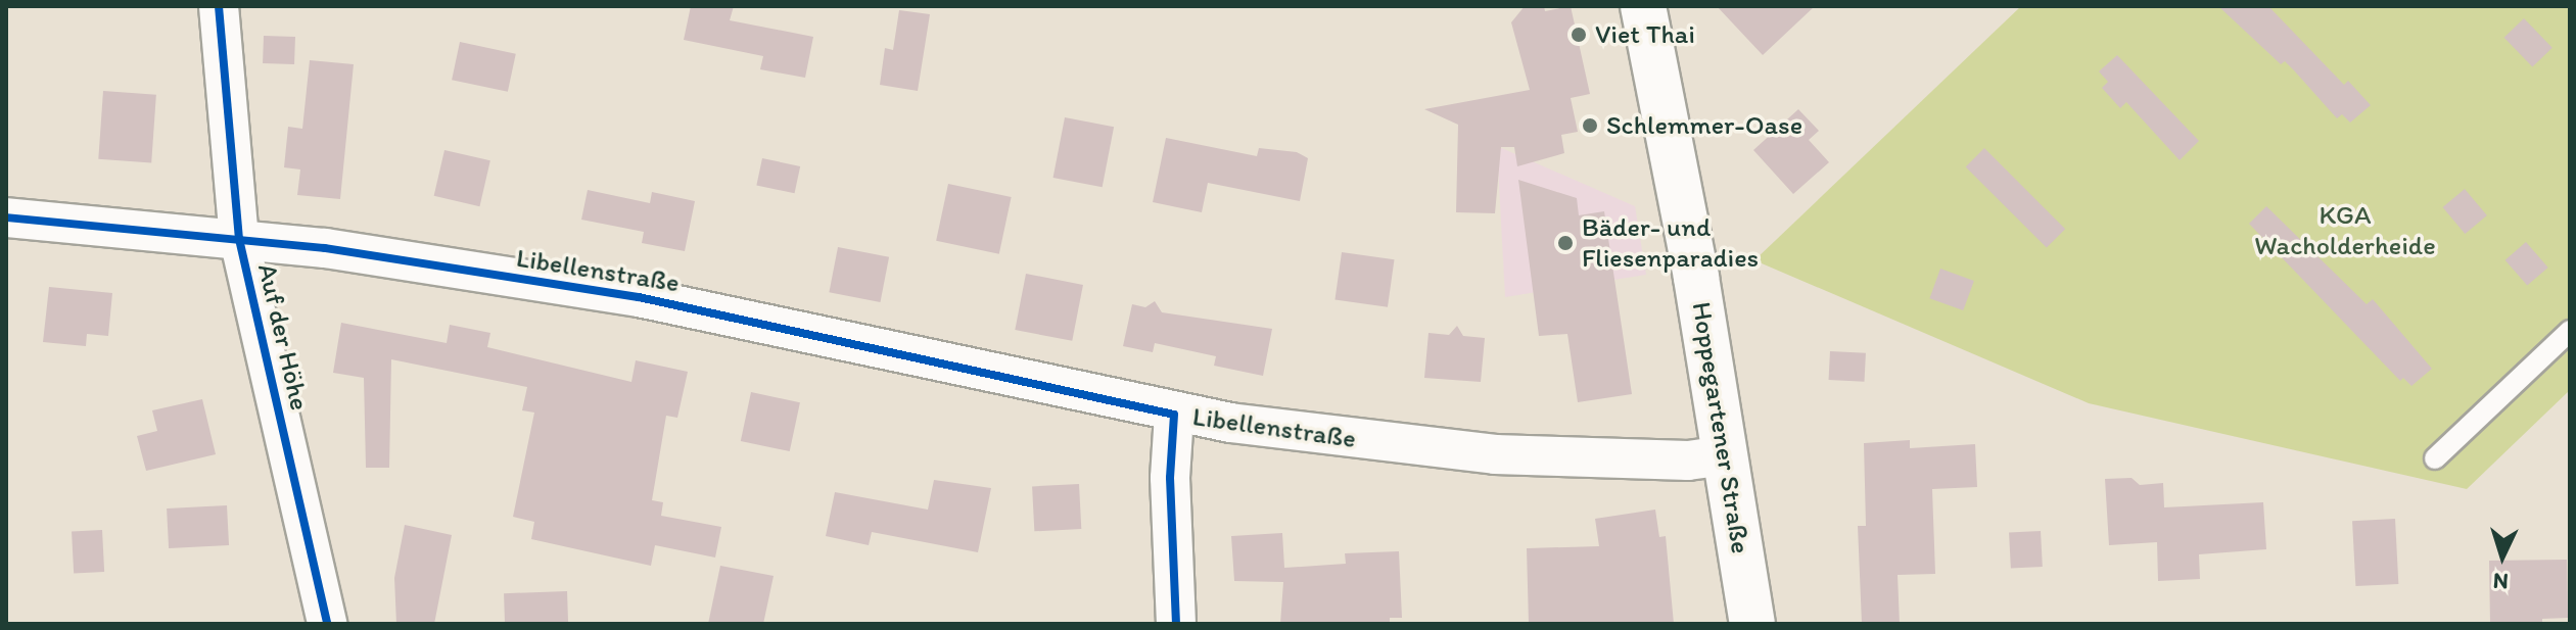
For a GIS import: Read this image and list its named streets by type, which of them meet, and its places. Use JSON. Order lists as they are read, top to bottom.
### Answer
{
  "streets": {
    "main road": ["Hoppegartener Straße"],
    "street": ["Libellenstraße", "Auf der Höhe"]
  },
  "crossings": [
    ["Libellenstraße", "Auf der Höhe"],
    ["Libellenstraße", "Hoppegartener Straße"]
  ],
  "parks": ["KGA Wacholderheide"],
  "places": ["Viet Thai", "Schlemmer-Oase", "Bäder- und Fliesenparadies"],
  "north": "bottom"
}
